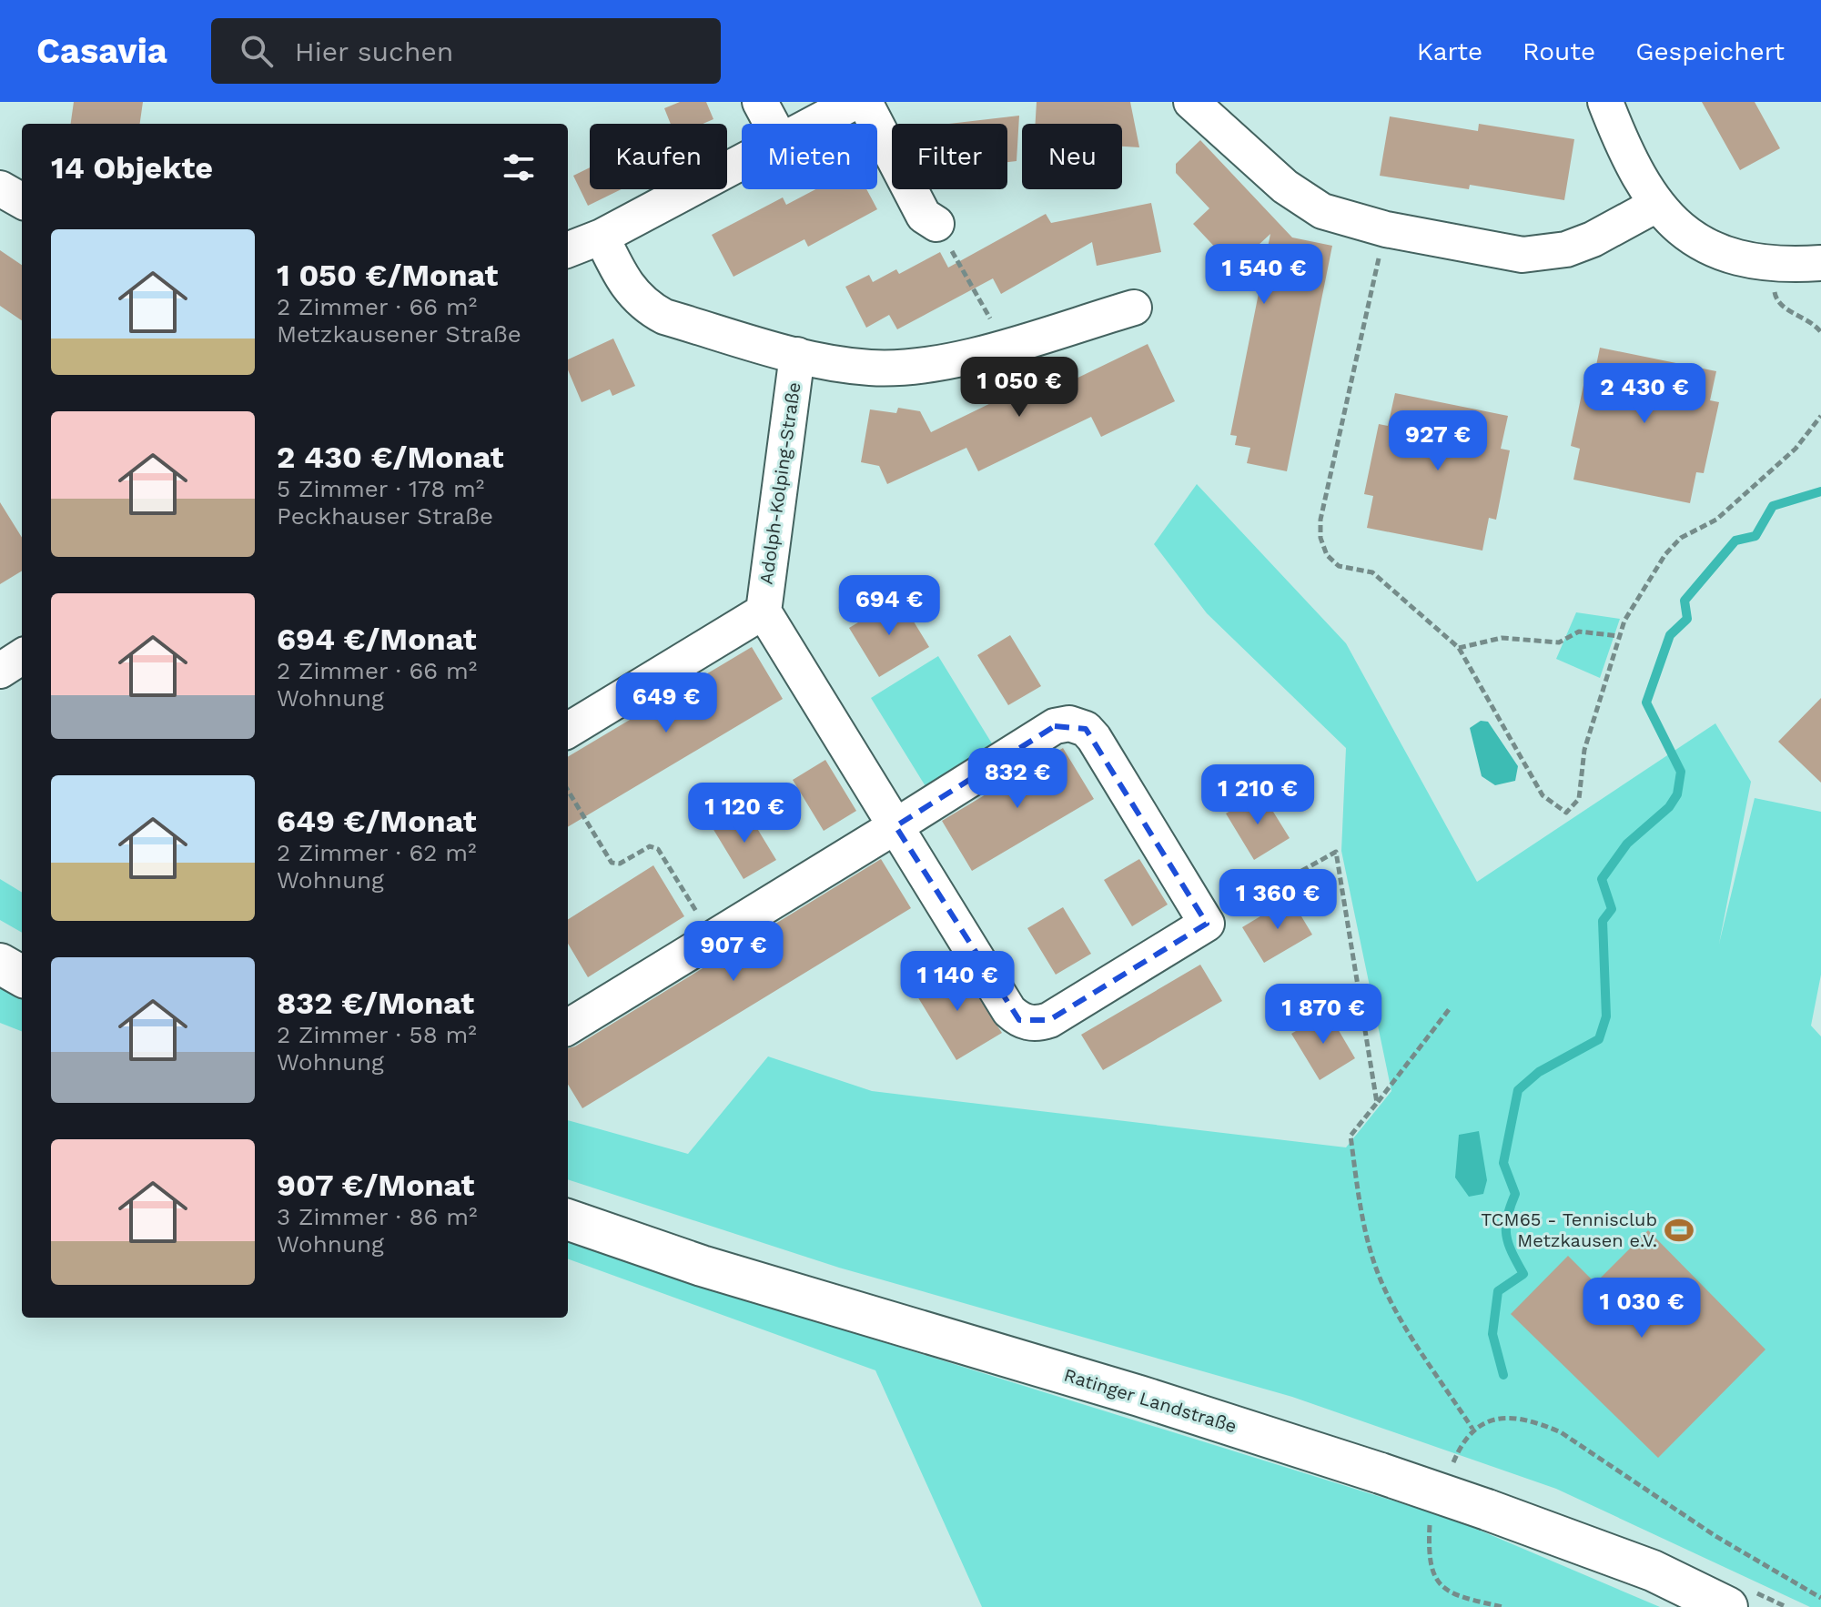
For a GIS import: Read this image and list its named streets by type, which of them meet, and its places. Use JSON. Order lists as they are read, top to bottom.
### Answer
{
  "streets": {
    "main road": ["Ratinger Landstraße"],
    "street": ["Adolph-Kolping-Straße"]
  },
  "places": {
    "sports": ["TCM65 - Tennisclub Metzkausen e.V."]
  },
  "page": {
    "header": "Casavia",
    "search": "Hier suchen",
    "nav": ["Karte", "Route", "Gespeichert"],
    "chip": [
      "Kaufen",
      "Mieten",
      "Filter",
      "Neu"
    ],
    "heading": "14 Objekte",
    "list": [
      {
        "name": "1 050 €/Monat",
        "note": "2 Zimmer · 66 m² · Metzkausener Straße"
      },
      {
        "name": "2 430 €/Monat",
        "note": "5 Zimmer · 178 m² · Peckhauser Straße"
      },
      {
        "name": "694 €/Monat",
        "note": "2 Zimmer · 66 m² · Wohnung"
      },
      {
        "name": "649 €/Monat",
        "note": "2 Zimmer · 62 m² · Wohnung"
      },
      {
        "name": "832 €/Monat",
        "note": "2 Zimmer · 58 m² · Wohnung"
      },
      {
        "name": "907 €/Monat",
        "note": "3 Zimmer · 86 m² · Wohnung"
      }
    ],
    "price": [
      "1 540 €",
      "1 050 €",
      "2 430 €",
      "927 €",
      "694 €",
      "649 €",
      "832 €",
      "1 210 €",
      "1 120 €",
      "1 360 €",
      "907 €",
      "1 140 €",
      "1 870 €",
      "1 030 €"
    ]
  }
}
